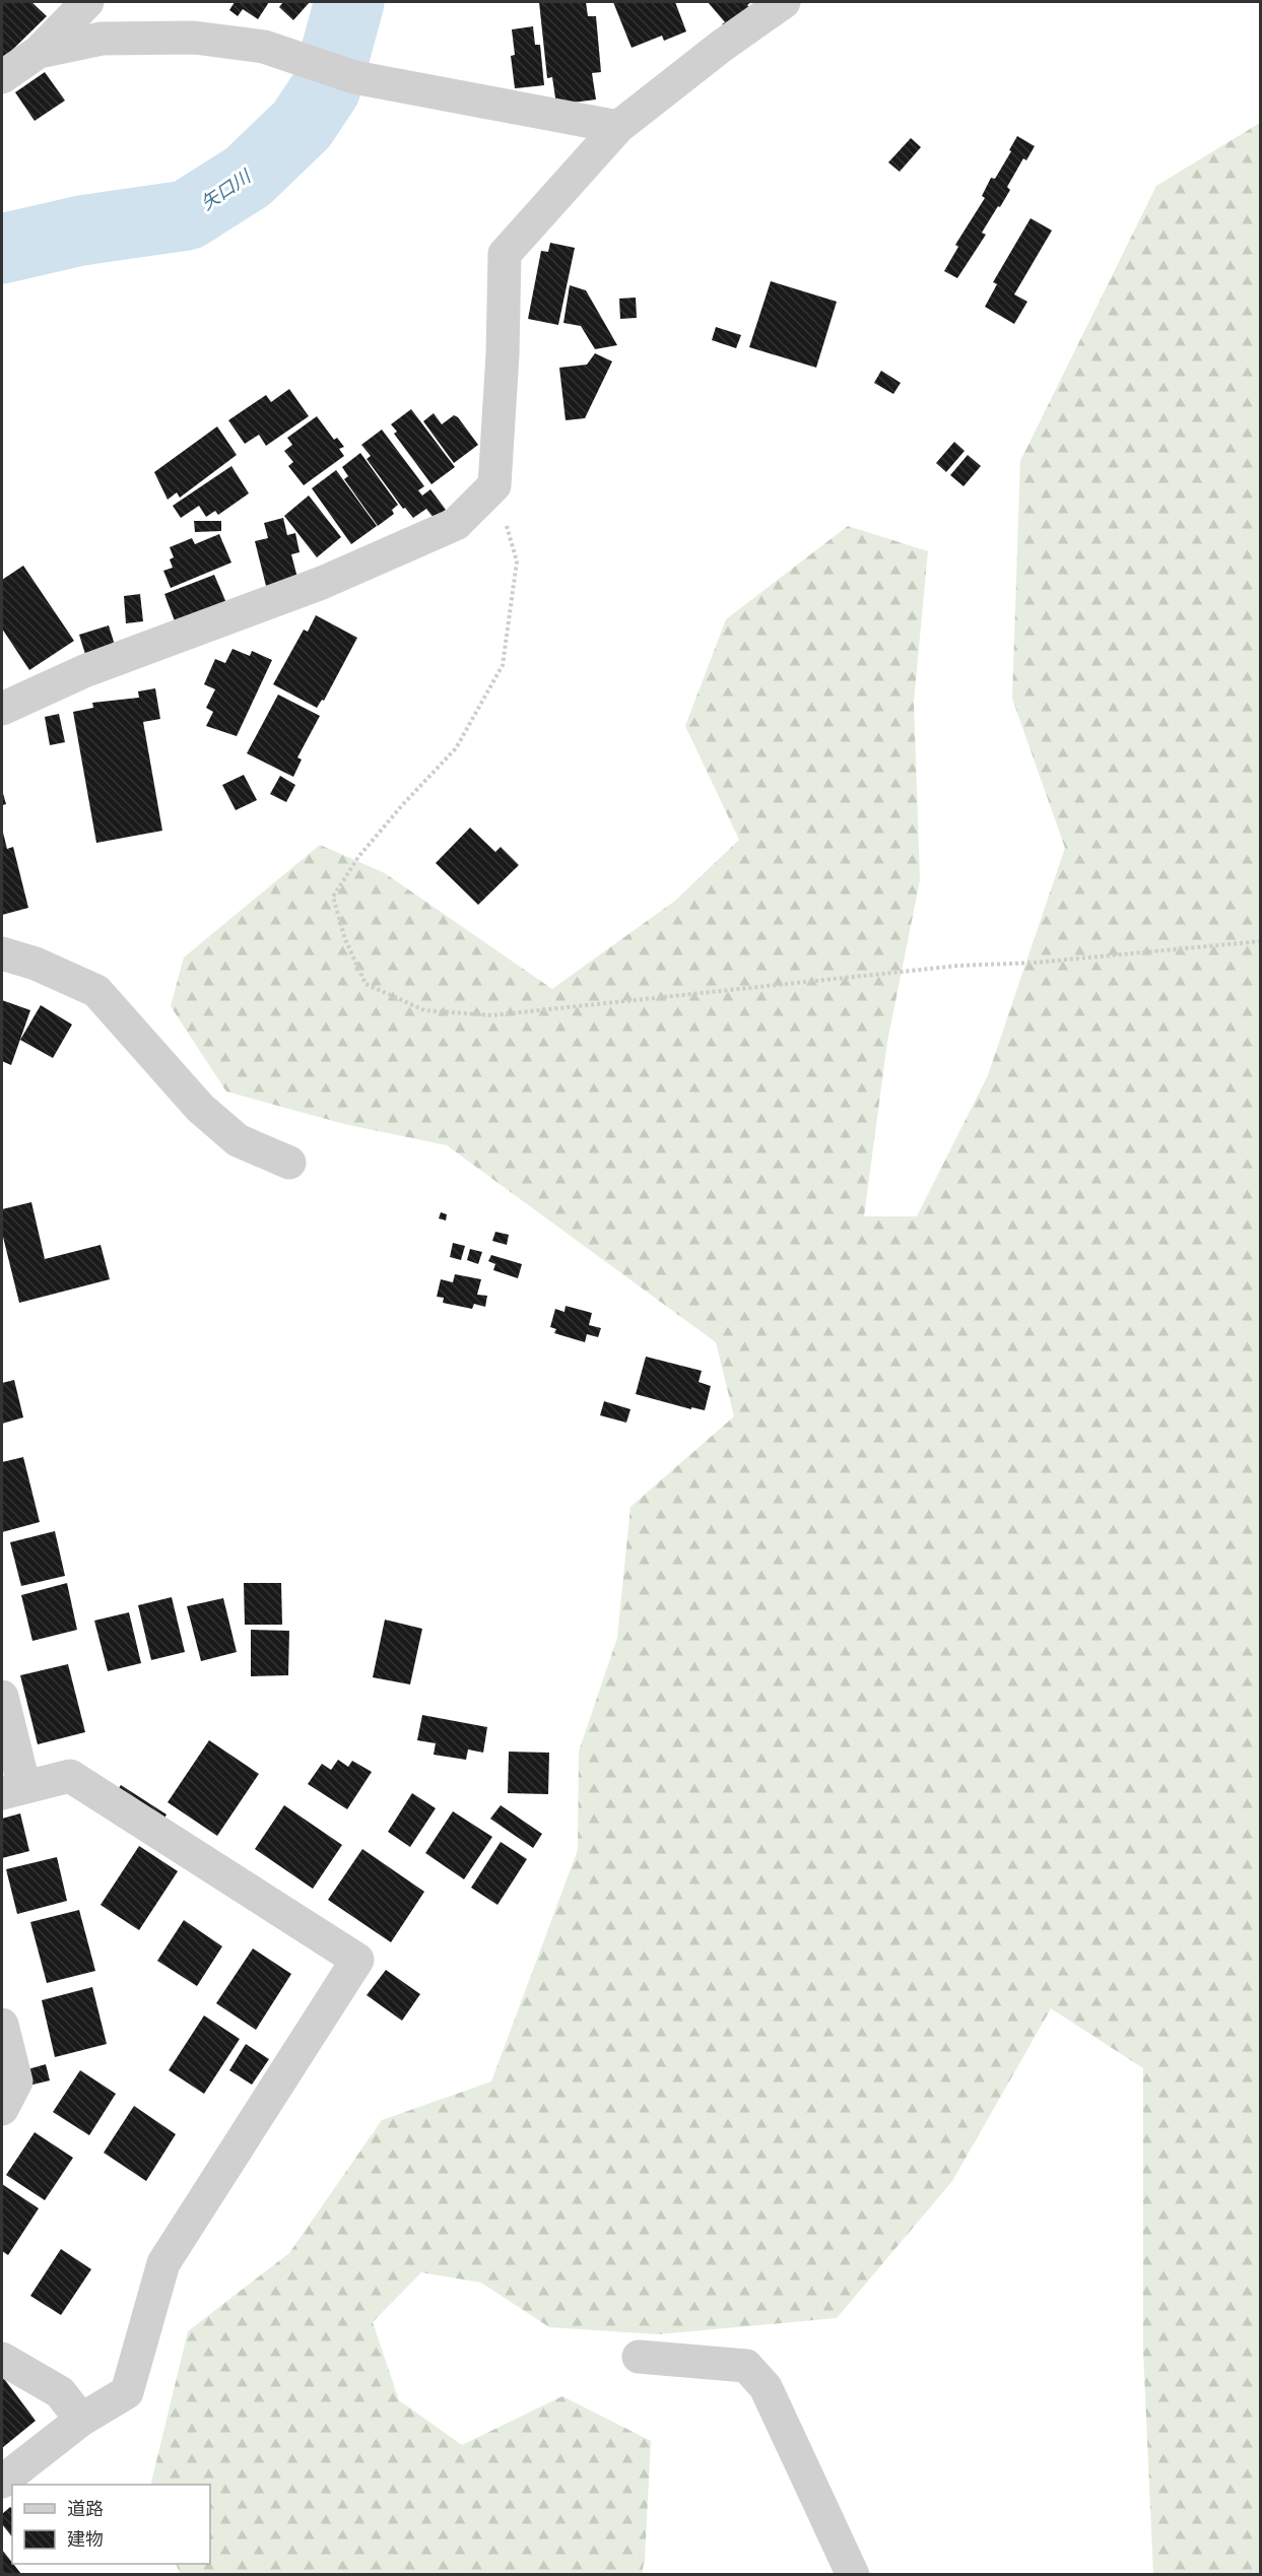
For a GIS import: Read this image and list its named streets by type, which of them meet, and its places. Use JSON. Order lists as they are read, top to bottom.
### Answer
{
  "water": ["矢口川"],
  "legend": ["道路", "建物"]
}
